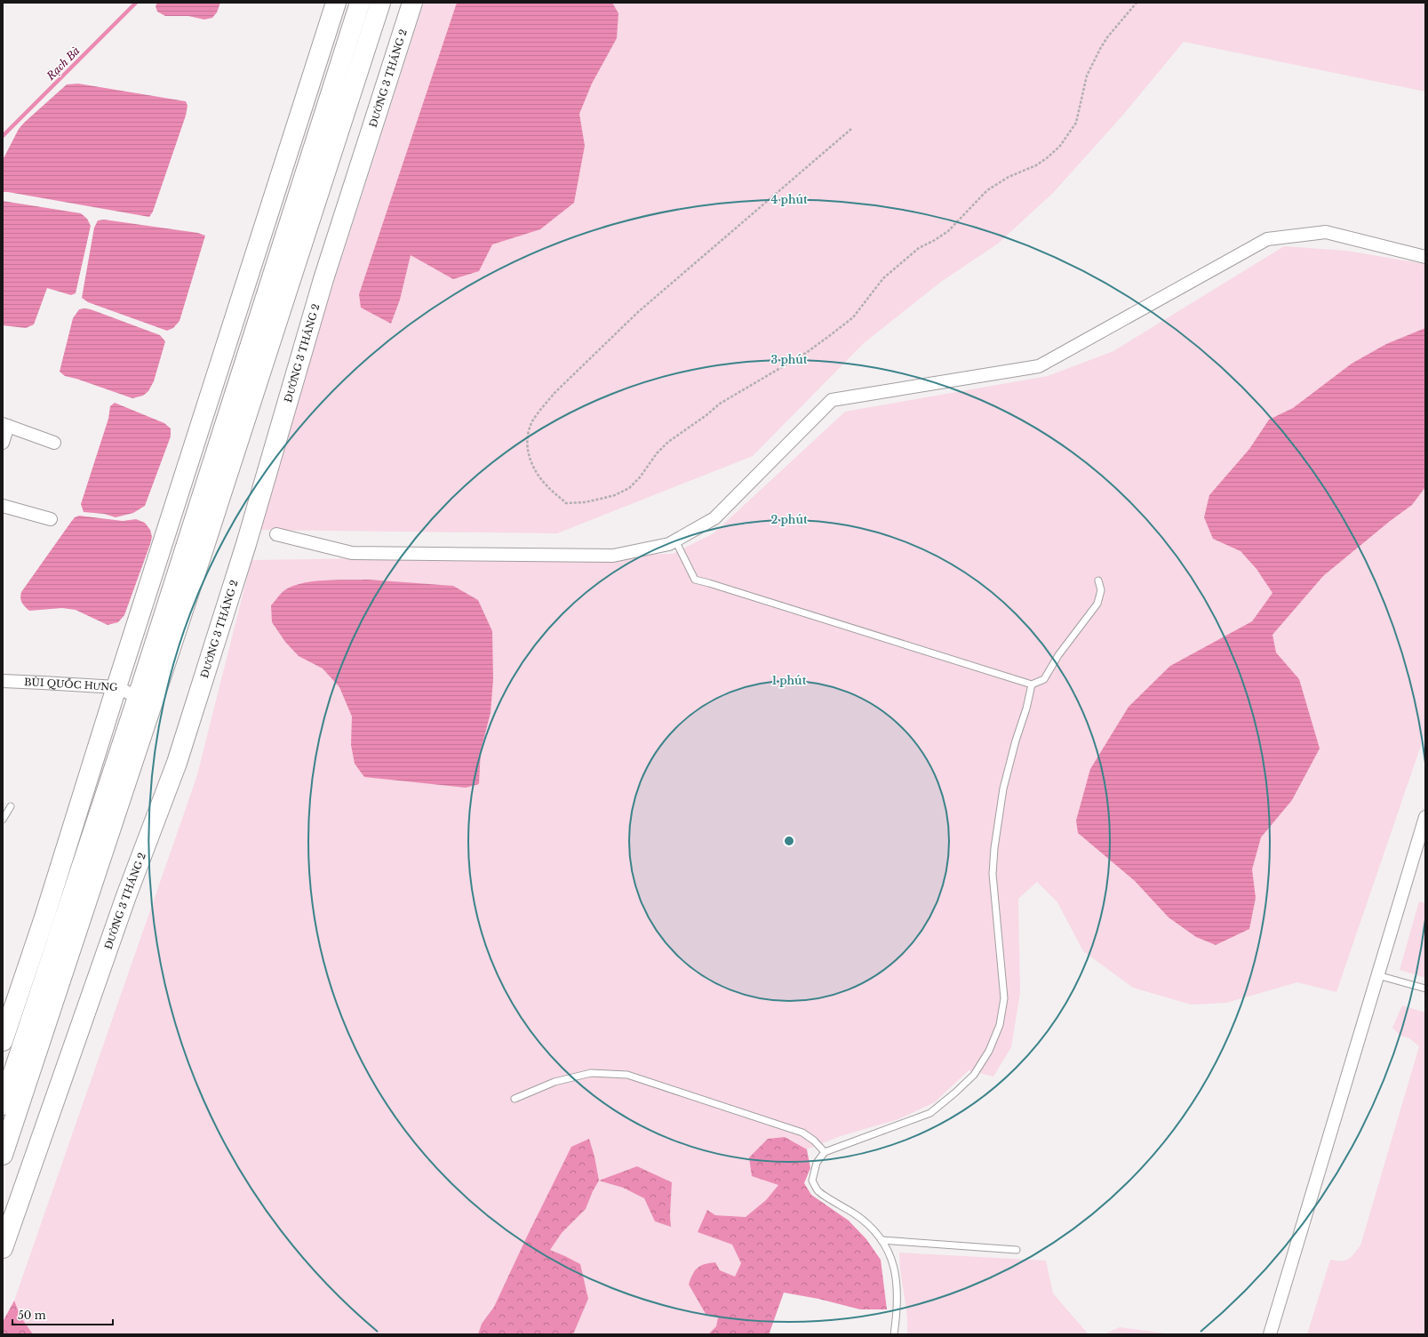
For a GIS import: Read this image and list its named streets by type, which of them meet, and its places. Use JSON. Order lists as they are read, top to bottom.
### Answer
{
  "streets": {
    "main road": ["ĐƯỜNG 3 THÁNG 2"],
    "street": ["BÙI QUỐC HƯNG"]
  },
  "water": ["Rạch Bà"],
  "scale_bar": "50 m",
  "rings": [
    "4 phút",
    "3 phút",
    "2 phút",
    "1 phút"
  ]
}
